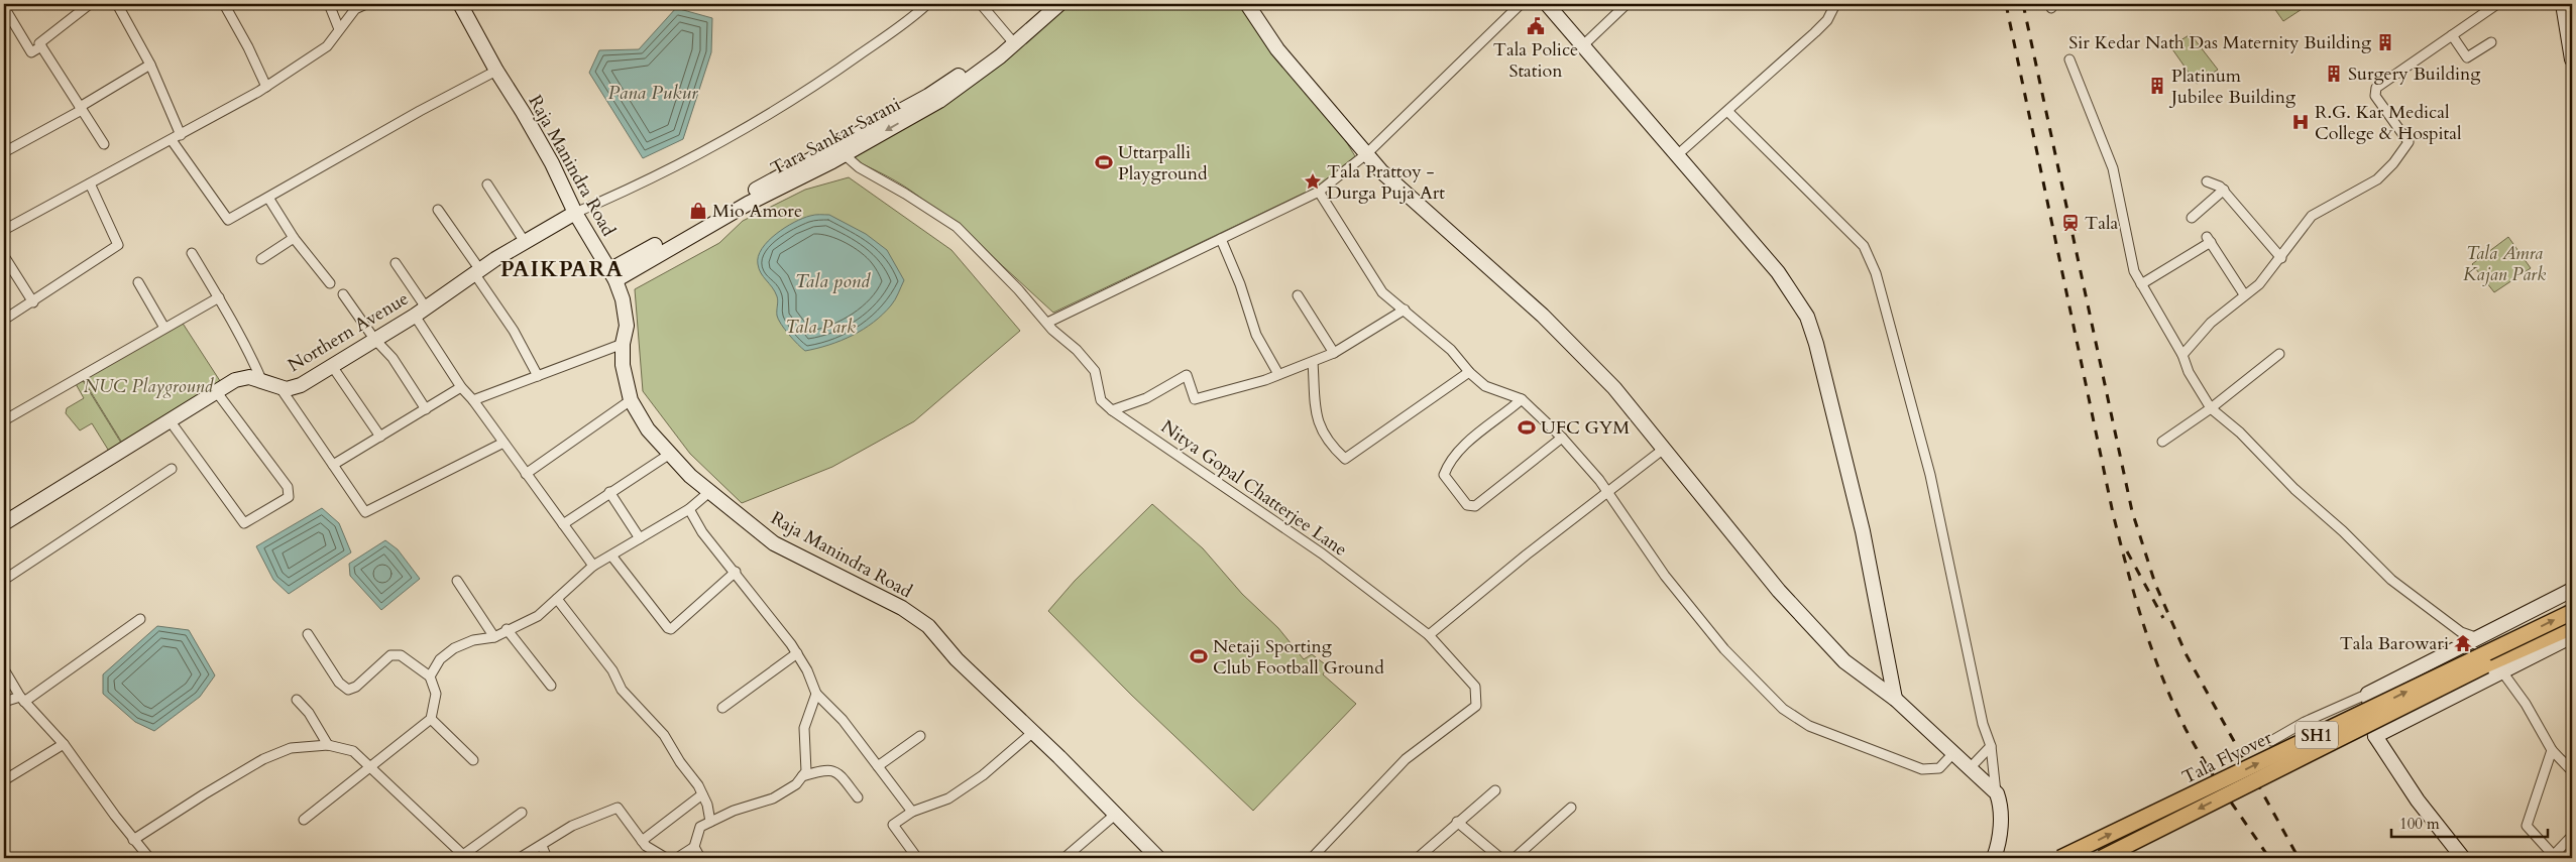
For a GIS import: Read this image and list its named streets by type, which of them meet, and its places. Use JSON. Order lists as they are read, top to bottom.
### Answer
{
  "streets": {
    "main road": ["SH1", "Tala Flyover"],
    "street": [
      "Tara Sankar Sarani",
      "Raja Manindra Road",
      "Northern Avenue",
      "Nitya Gopal Chatterjee Lane"
    ]
  },
  "crossings": [
    ["Tara Sankar Sarani", "Raja Manindra Road"],
    ["Tara Sankar Sarani", "Nitya Gopal Chatterjee Lane"],
    ["Raja Manindra Road", "Northern Avenue"]
  ],
  "districts": ["PAIKPARA"],
  "water": ["Pana Pukur", "Tala pond"],
  "parks": ["Tala Amra Kajan Park", "Tala Park", "NUC Playground"],
  "places": {
    "public building": ["Tala Police Station"],
    "building": ["Sir Kedar Nath Das Maternity Building", "Surgery Building", "Platinum Jubilee Building"],
    "hospital": ["R.G. Kar Medical College & Hospital"],
    "sports": ["Uttarpalli Playground", "UFC GYM", "Netaji Sporting Club Football Ground"],
    "place": ["Tala Prattoy - Durga Puja Art"],
    "shop": ["Mio Amore"],
    "station": ["Tala"],
    "temple": ["Tala Barowari"]
  },
  "scale_bar": "100 m"
}
